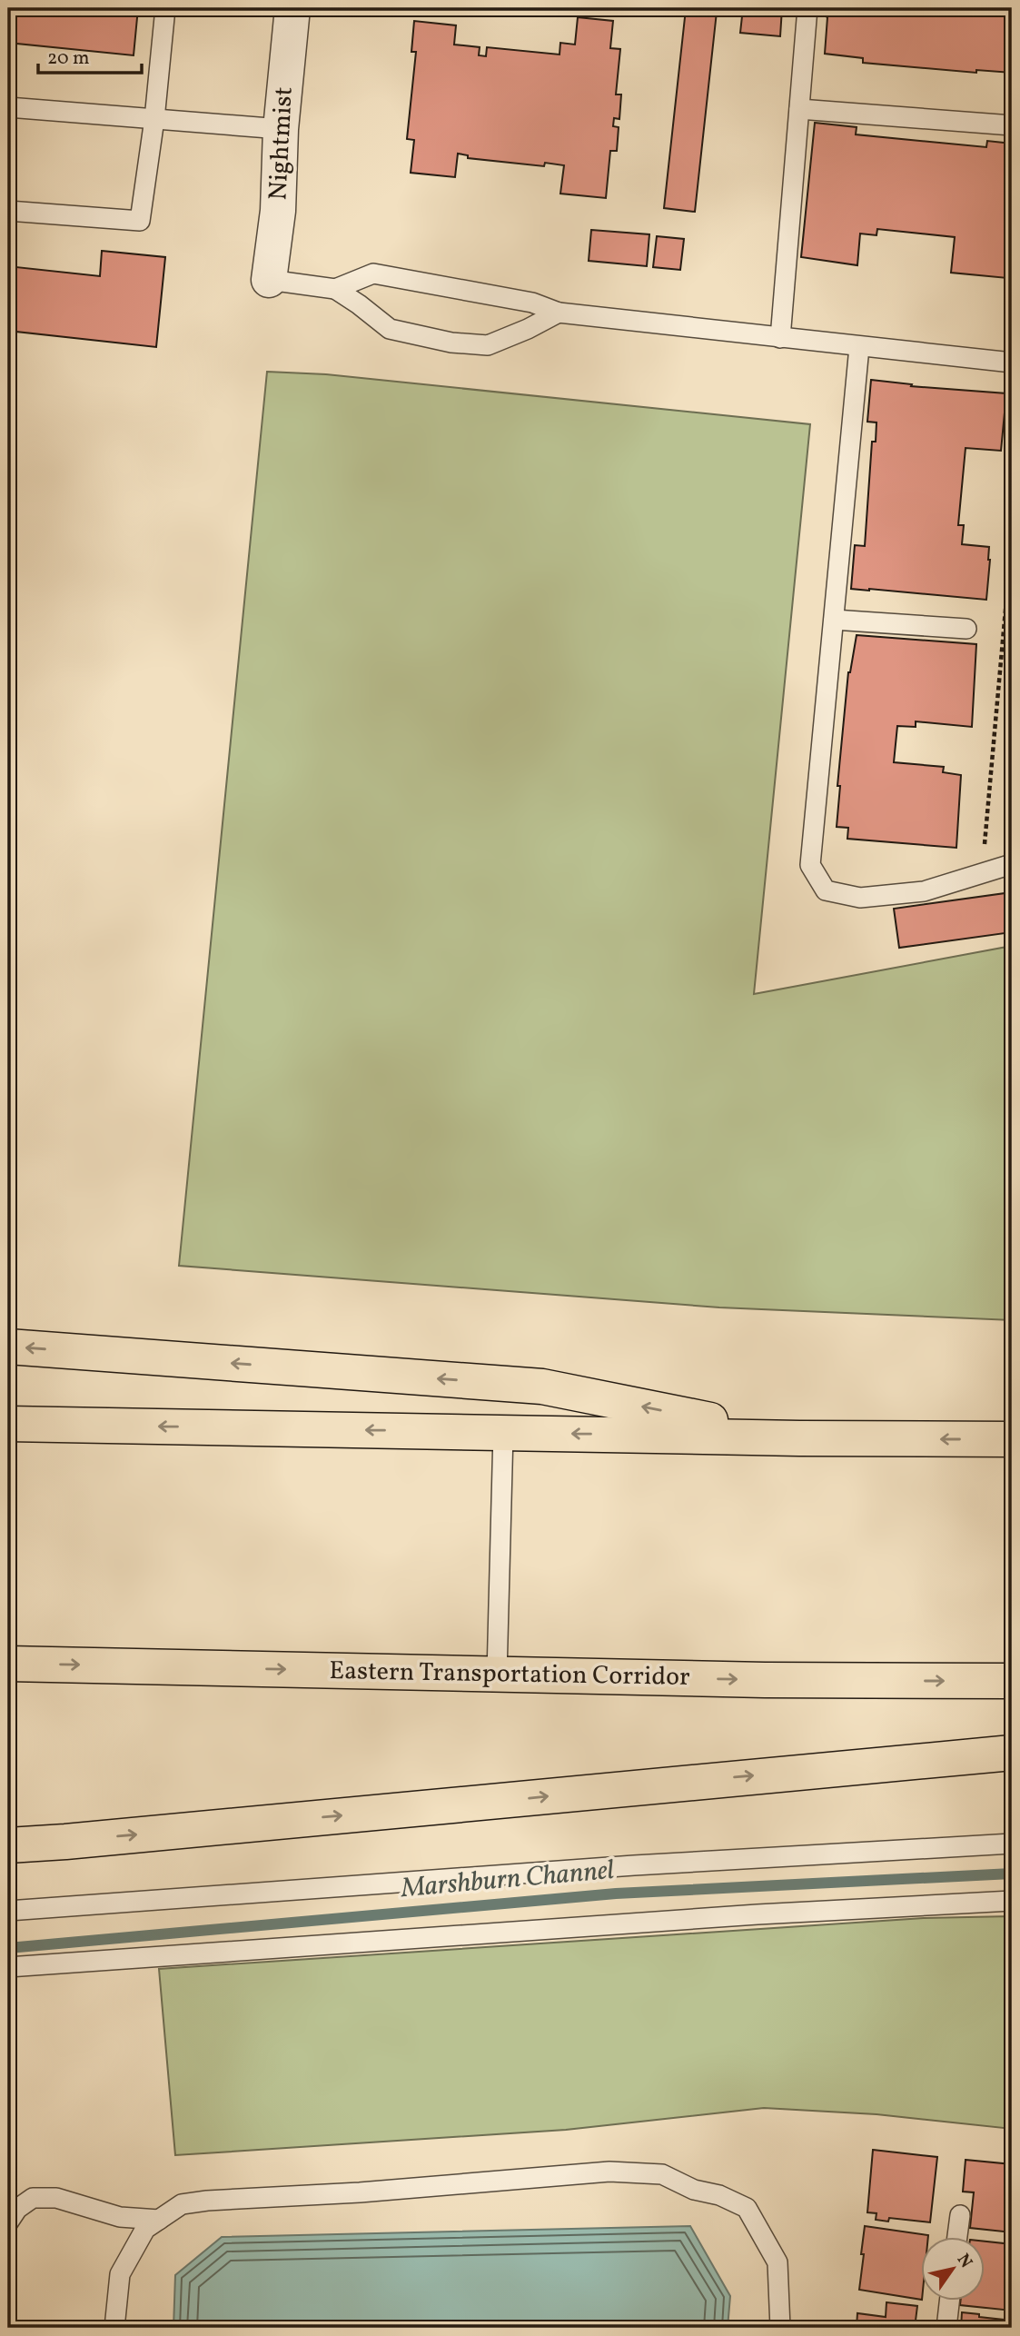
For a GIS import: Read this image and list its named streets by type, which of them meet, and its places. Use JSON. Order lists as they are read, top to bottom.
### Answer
{
  "streets": {
    "highway": ["Eastern Transportation Corridor"],
    "street": ["Nightmist"]
  },
  "water": ["Marshburn Channel"],
  "scale_bar": "20 m",
  "north": "top right"
}
